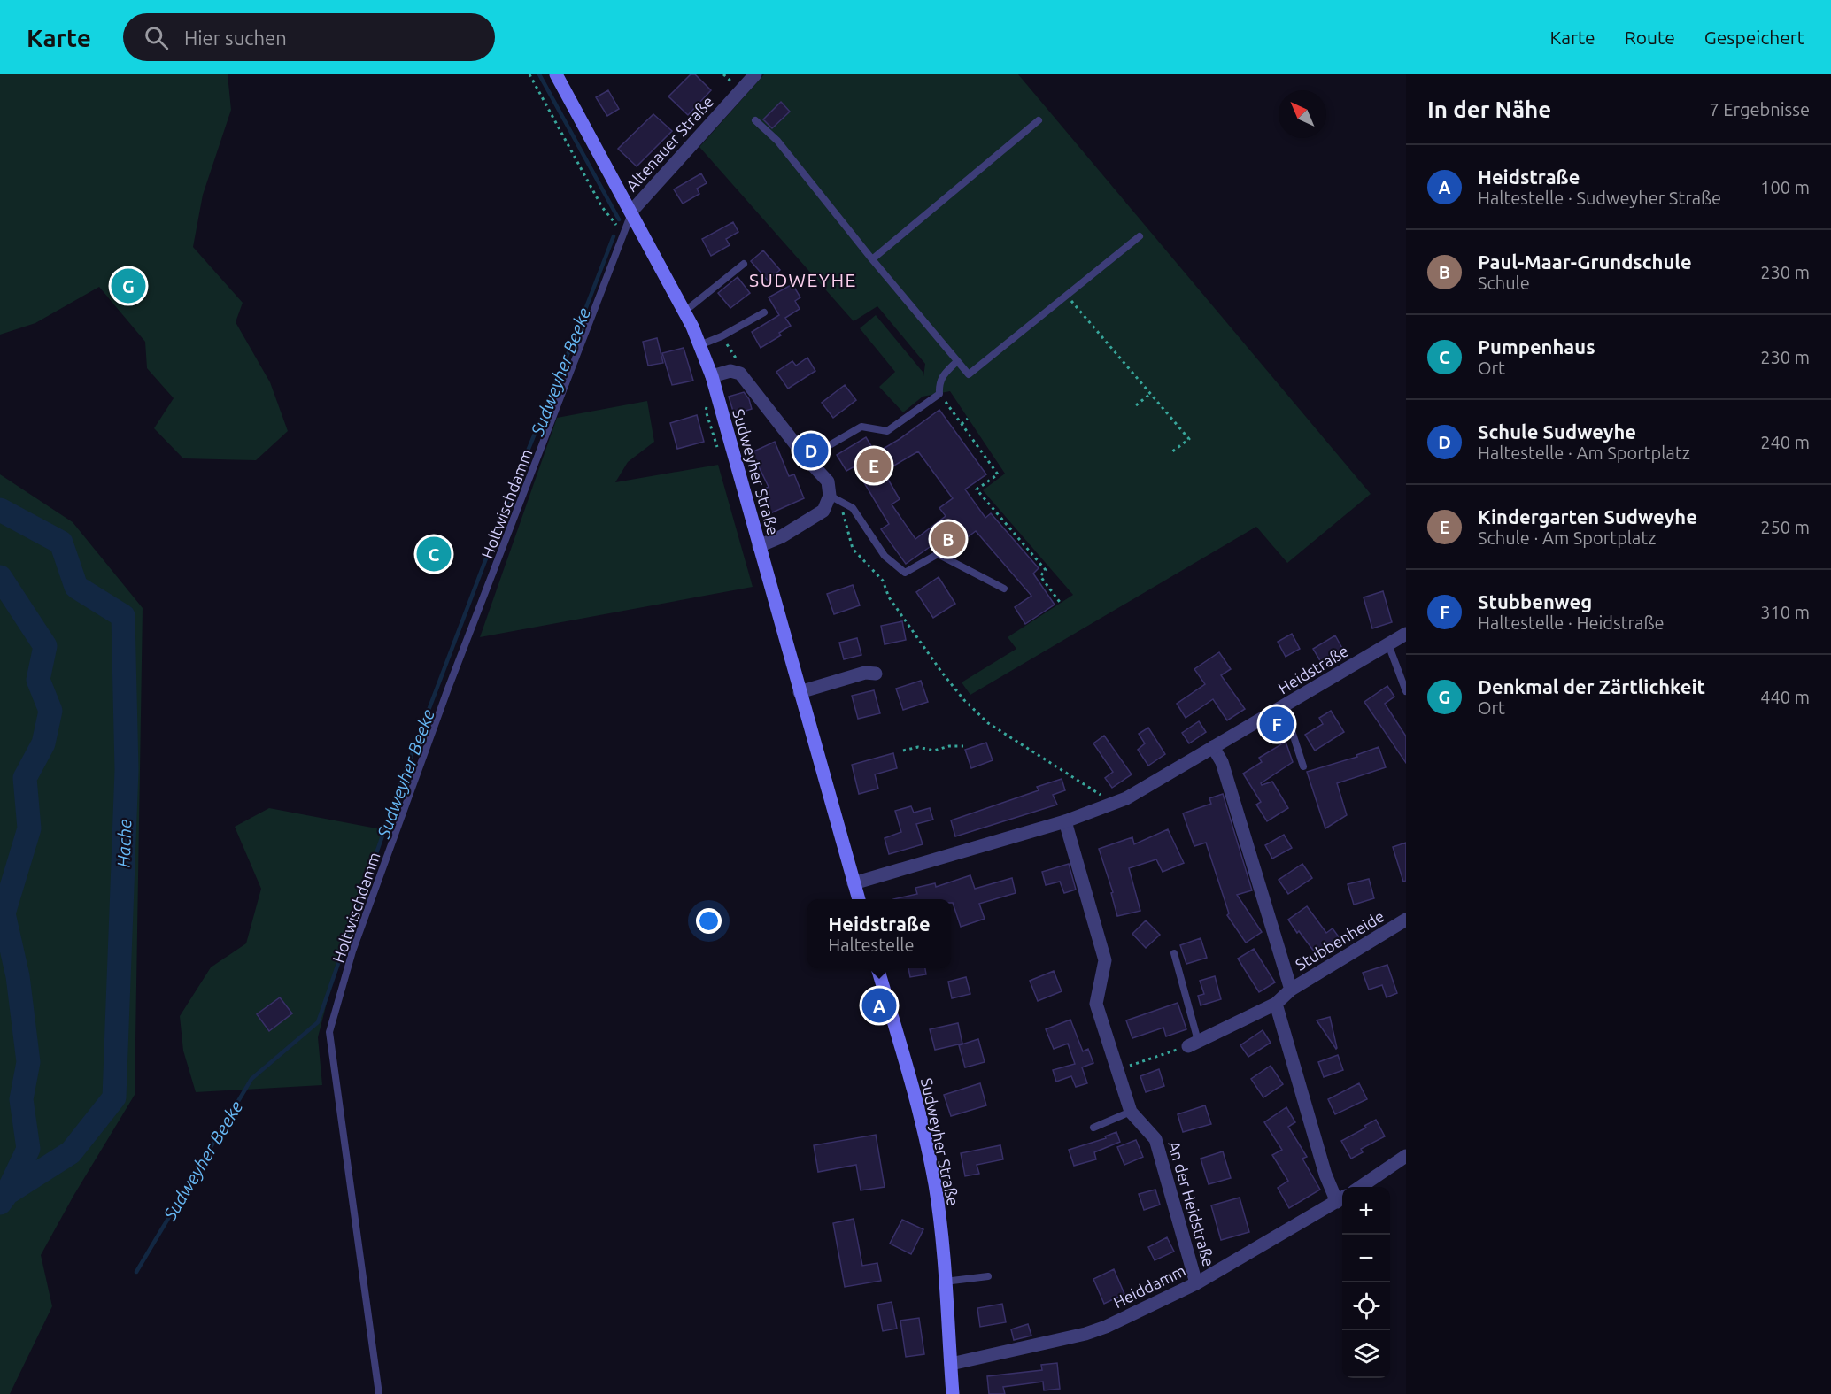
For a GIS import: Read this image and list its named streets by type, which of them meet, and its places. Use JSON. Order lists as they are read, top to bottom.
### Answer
{
  "streets": {
    "main road": ["Sudweyher Straße"],
    "street": [
      "Altenauer Straße",
      "Heidstraße",
      "Stubbenheide",
      "An der Heidstraße",
      "Heiddamm"
    ],
    "lane": ["Holtwischdamm"]
  },
  "crossings": [
    ["Altenauer Straße", "Sudweyher Straße"],
    ["Altenauer Straße", "Holtwischdamm"],
    ["Sudweyher Straße", "Holtwischdamm"],
    ["Sudweyher Straße", "Heidstraße"],
    ["Sudweyher Straße", "Heiddamm"],
    ["Heidstraße", "An der Heidstraße"],
    ["An der Heidstraße", "Heiddamm"]
  ],
  "districts": ["SUDWEYHE"],
  "water": ["Sudweyher Beeke", "Hache"],
  "north": "top left",
  "page": {
    "header": "Karte",
    "search": "Hier suchen",
    "nav": ["Karte", "Route", "Gespeichert"],
    "heading": ["In der Nähe", "7 Ergebnisse"],
    "list": [
      {
        "mark": "A",
        "name": "Heidstraße",
        "note": "Haltestelle · Sudweyher Straße",
        "value": "100 m"
      },
      {
        "mark": "B",
        "name": "Paul-Maar-Grundschule",
        "note": "Schule",
        "value": "230 m"
      },
      {
        "mark": "C",
        "name": "Pumpenhaus",
        "note": "Ort",
        "value": "230 m"
      },
      {
        "mark": "D",
        "name": "Schule Sudweyhe",
        "note": "Haltestelle · Am Sportplatz",
        "value": "240 m"
      },
      {
        "mark": "E",
        "name": "Kindergarten Sudweyhe",
        "note": "Schule · Am Sportplatz",
        "value": "250 m"
      },
      {
        "mark": "F",
        "name": "Stubbenweg",
        "note": "Haltestelle · Heidstraße",
        "value": "310 m"
      },
      {
        "mark": "G",
        "name": "Denkmal der Zärtlichkeit",
        "note": "Ort",
        "value": "440 m"
      }
    ],
    "pins": [
      "G",
      "D",
      "E",
      "B",
      "C",
      "F",
      "A"
    ],
    "popup": ["Heidstraße", "Haltestelle"],
    "map_buttons": ["+", "−"]
  }
}
